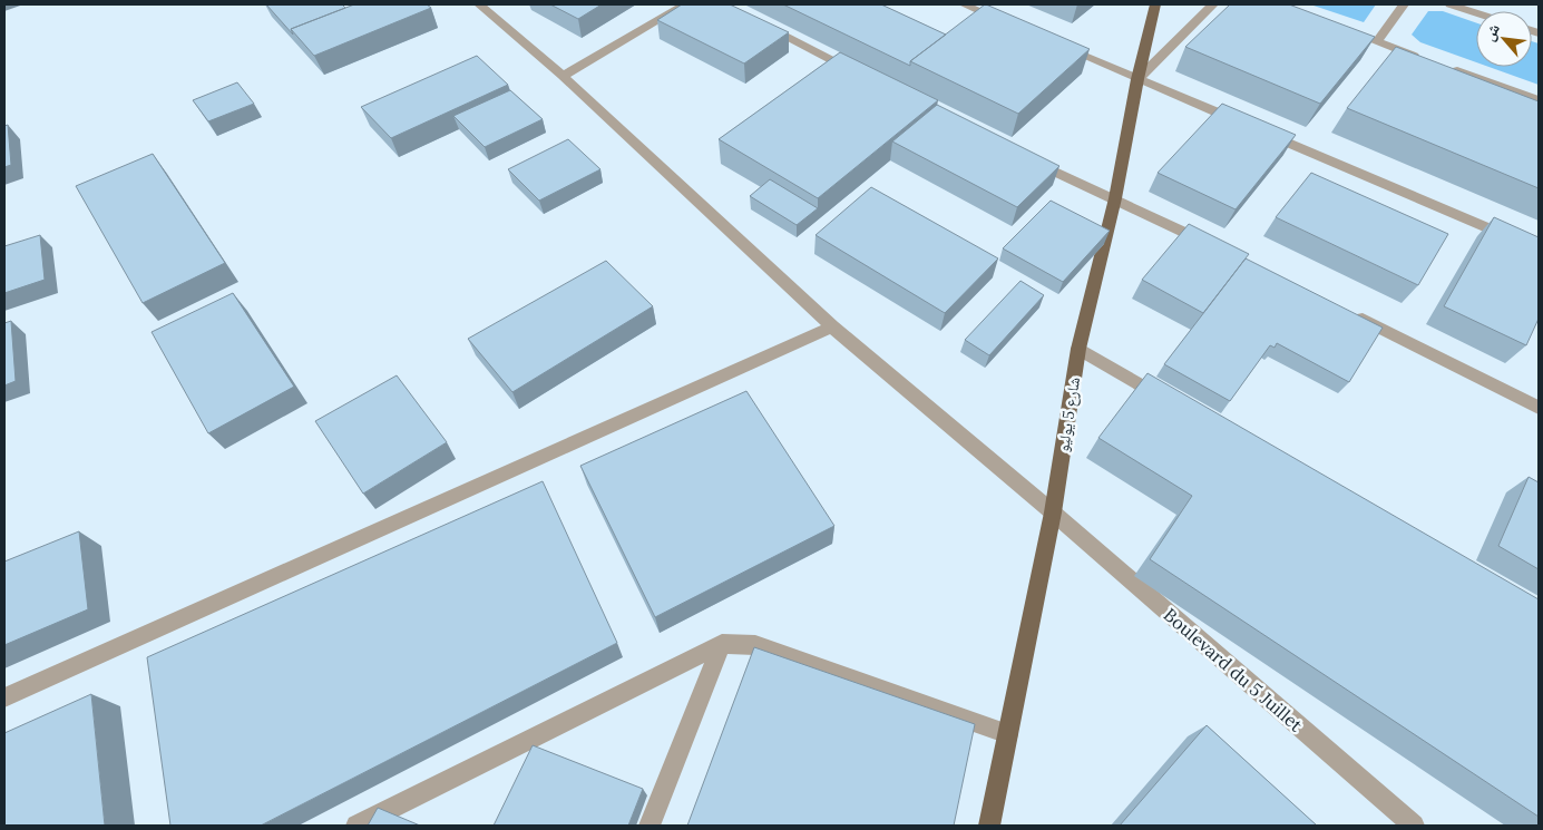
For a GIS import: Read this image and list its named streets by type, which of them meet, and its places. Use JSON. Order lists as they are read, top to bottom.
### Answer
{
  "streets": {
    "main road": ["شارع 5 يوليو"],
    "street": ["Boulevard du 5 Juillet"]
  },
  "crossings": [
    ["شارع 5 يوليو", "Boulevard du 5 Juillet"]
  ],
  "north": "top left"
}
